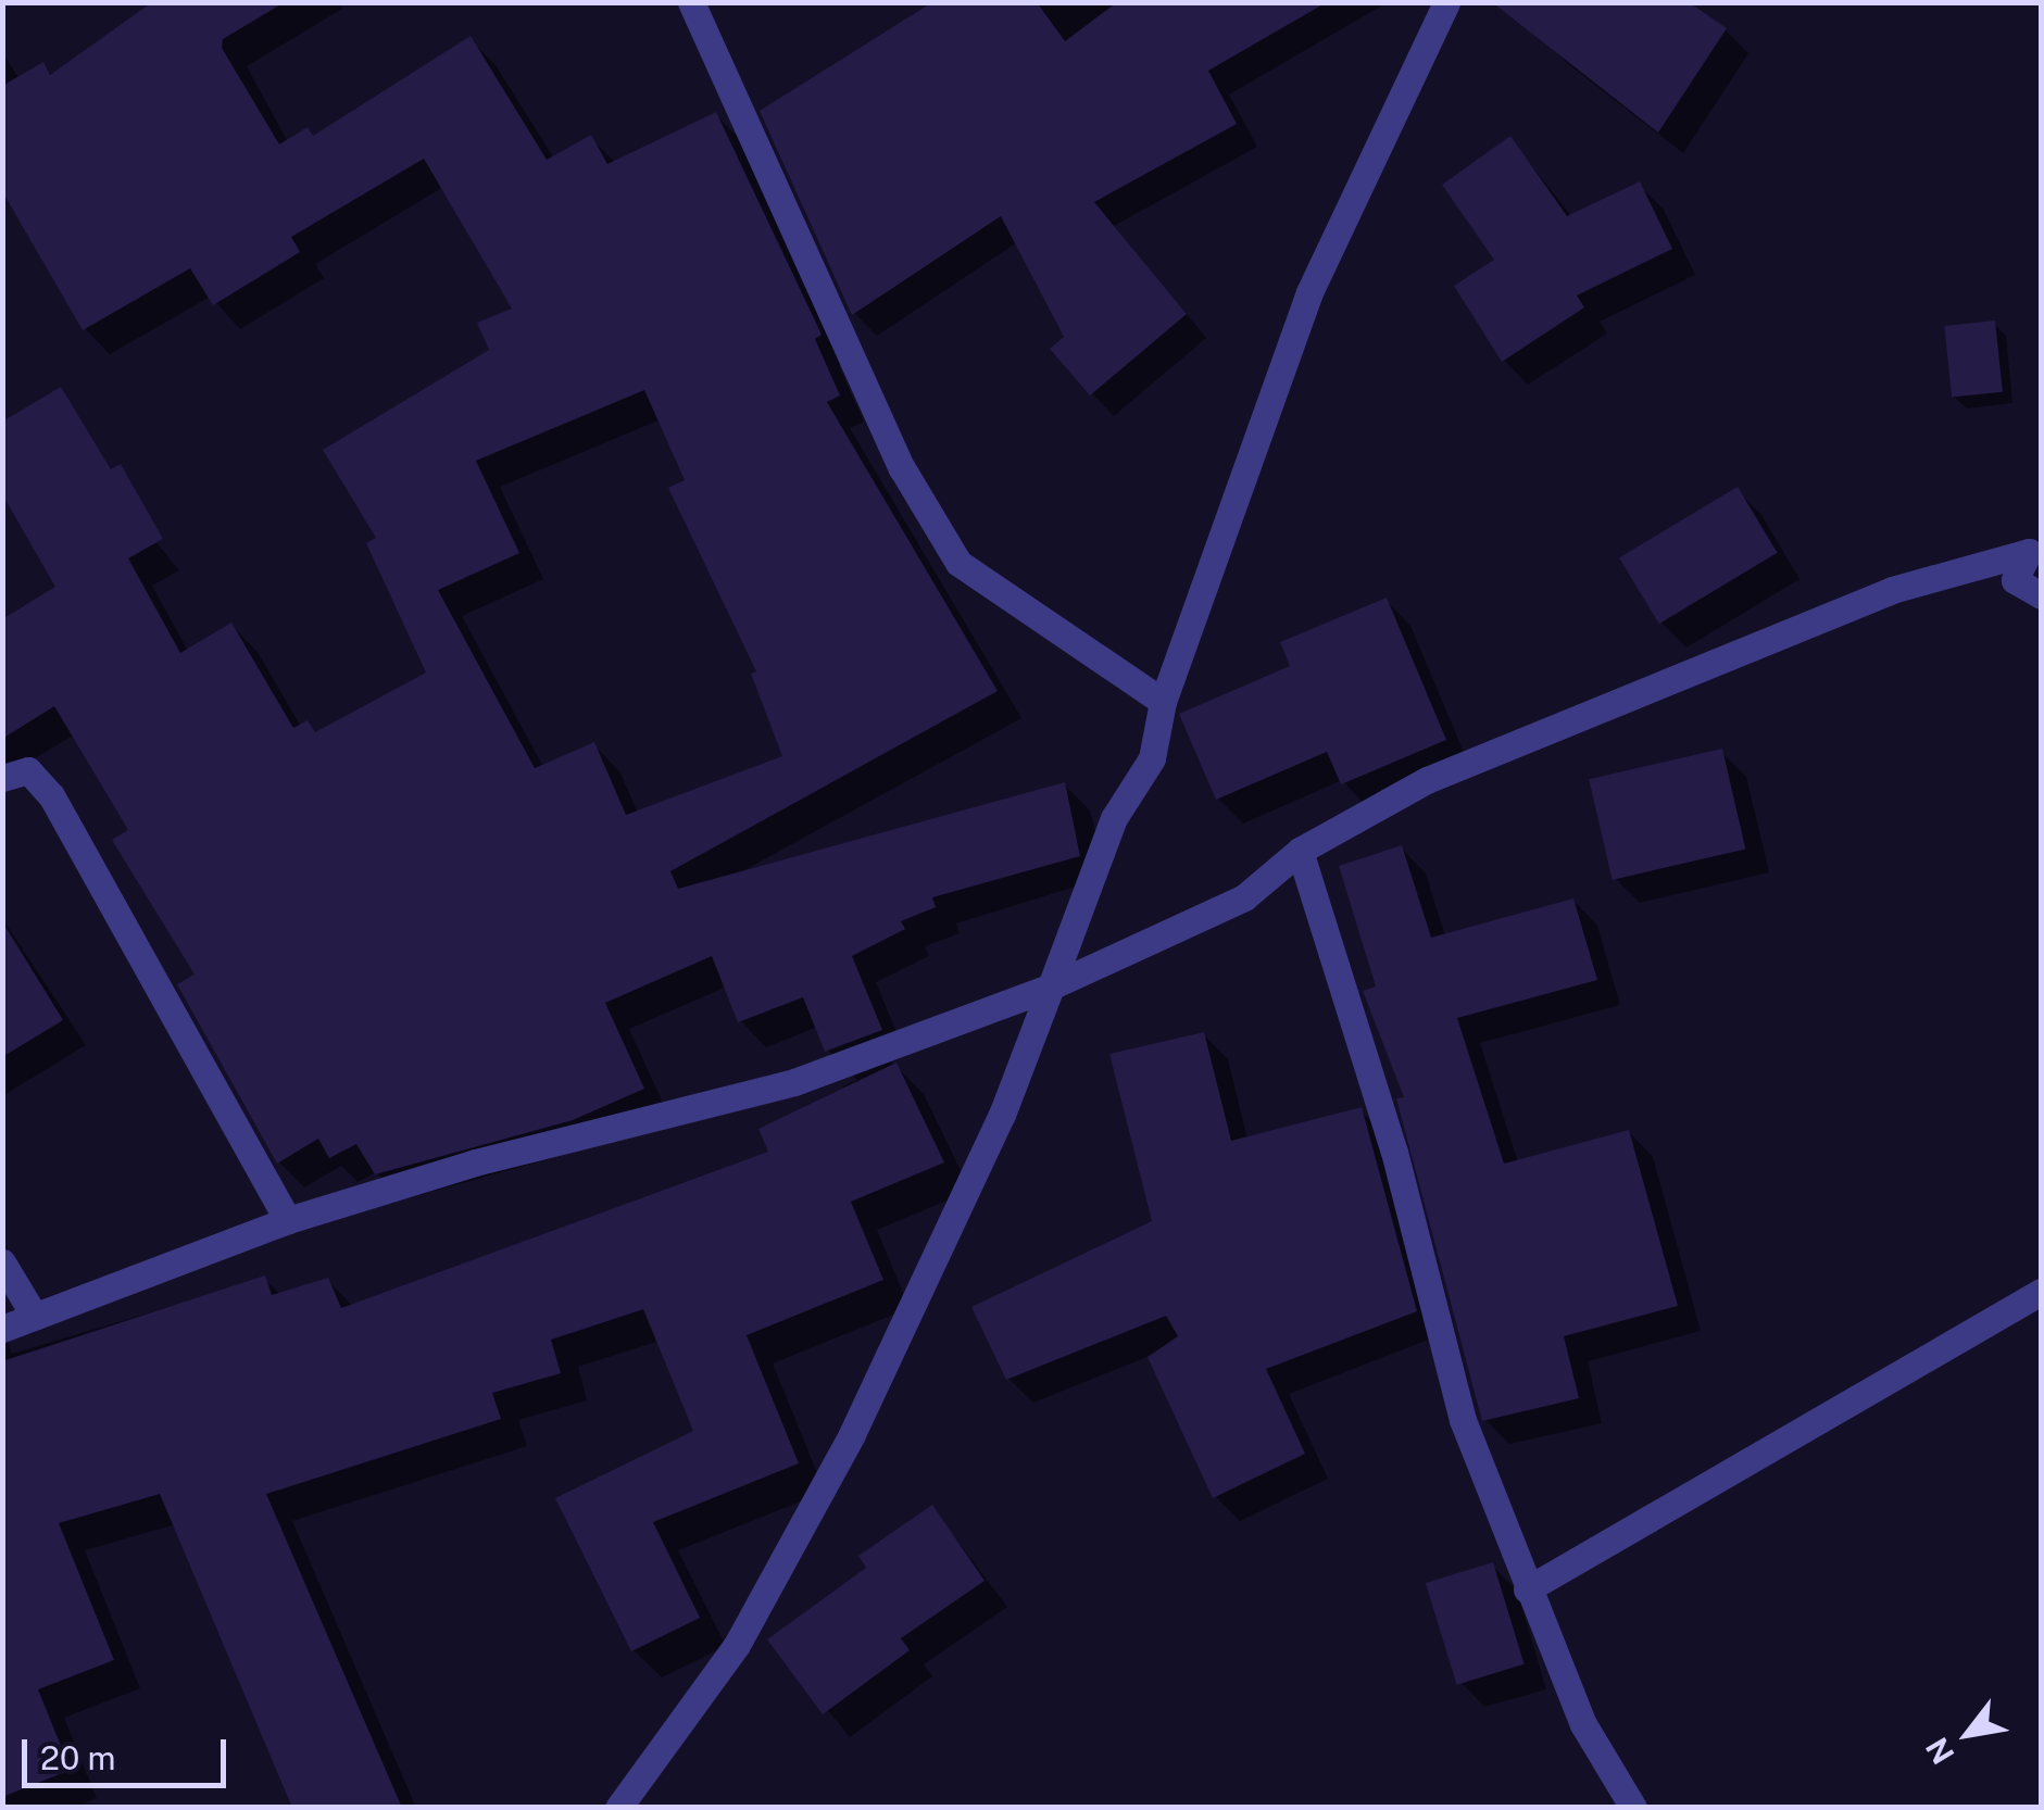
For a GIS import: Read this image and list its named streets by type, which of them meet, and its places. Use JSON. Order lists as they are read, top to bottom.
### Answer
{
  "scale_bar": "20 m",
  "north": "bottom left"
}
